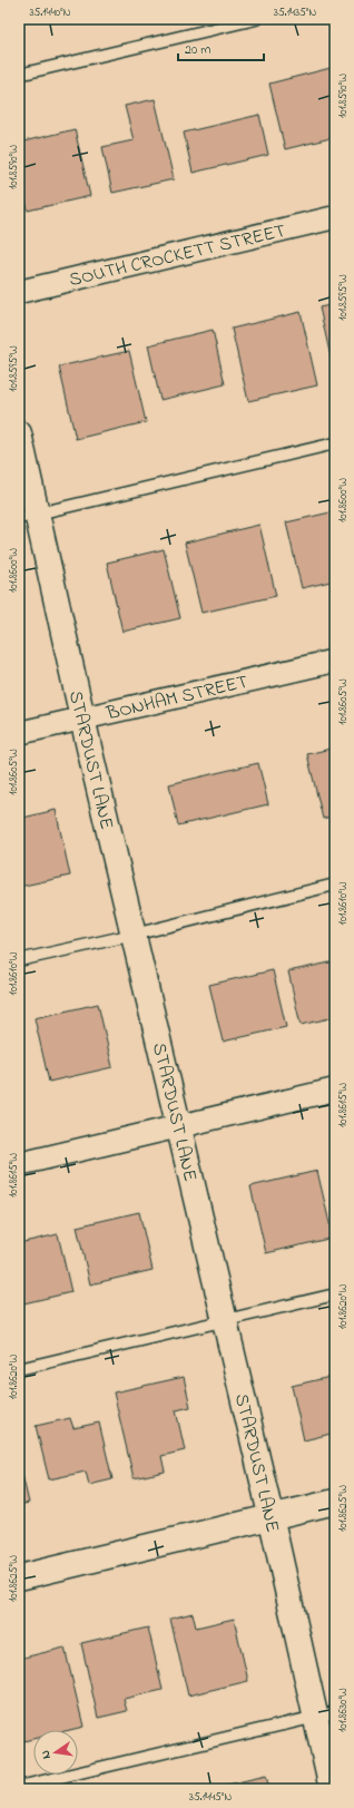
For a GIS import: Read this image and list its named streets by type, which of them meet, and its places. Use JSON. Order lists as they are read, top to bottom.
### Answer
{
  "streets": {
    "street": ["SOUTH CROCKETT STREET", "BONHAM STREET", "STARDUST LANE"]
  },
  "crossings": [
    ["BONHAM STREET", "STARDUST LANE"]
  ],
  "scale_bar": "20 m",
  "north": "left",
  "coordinates": [
    "35.1440°N",
    "35.1435°N",
    "101.8590°W",
    "101.8595°W",
    "101.8600°W",
    "101.8605°W",
    "101.8610°W",
    "101.8615°W",
    "101.8620°W",
    "101.8625°W",
    "101.8630°W",
    "35.1445°N"
  ]
}
